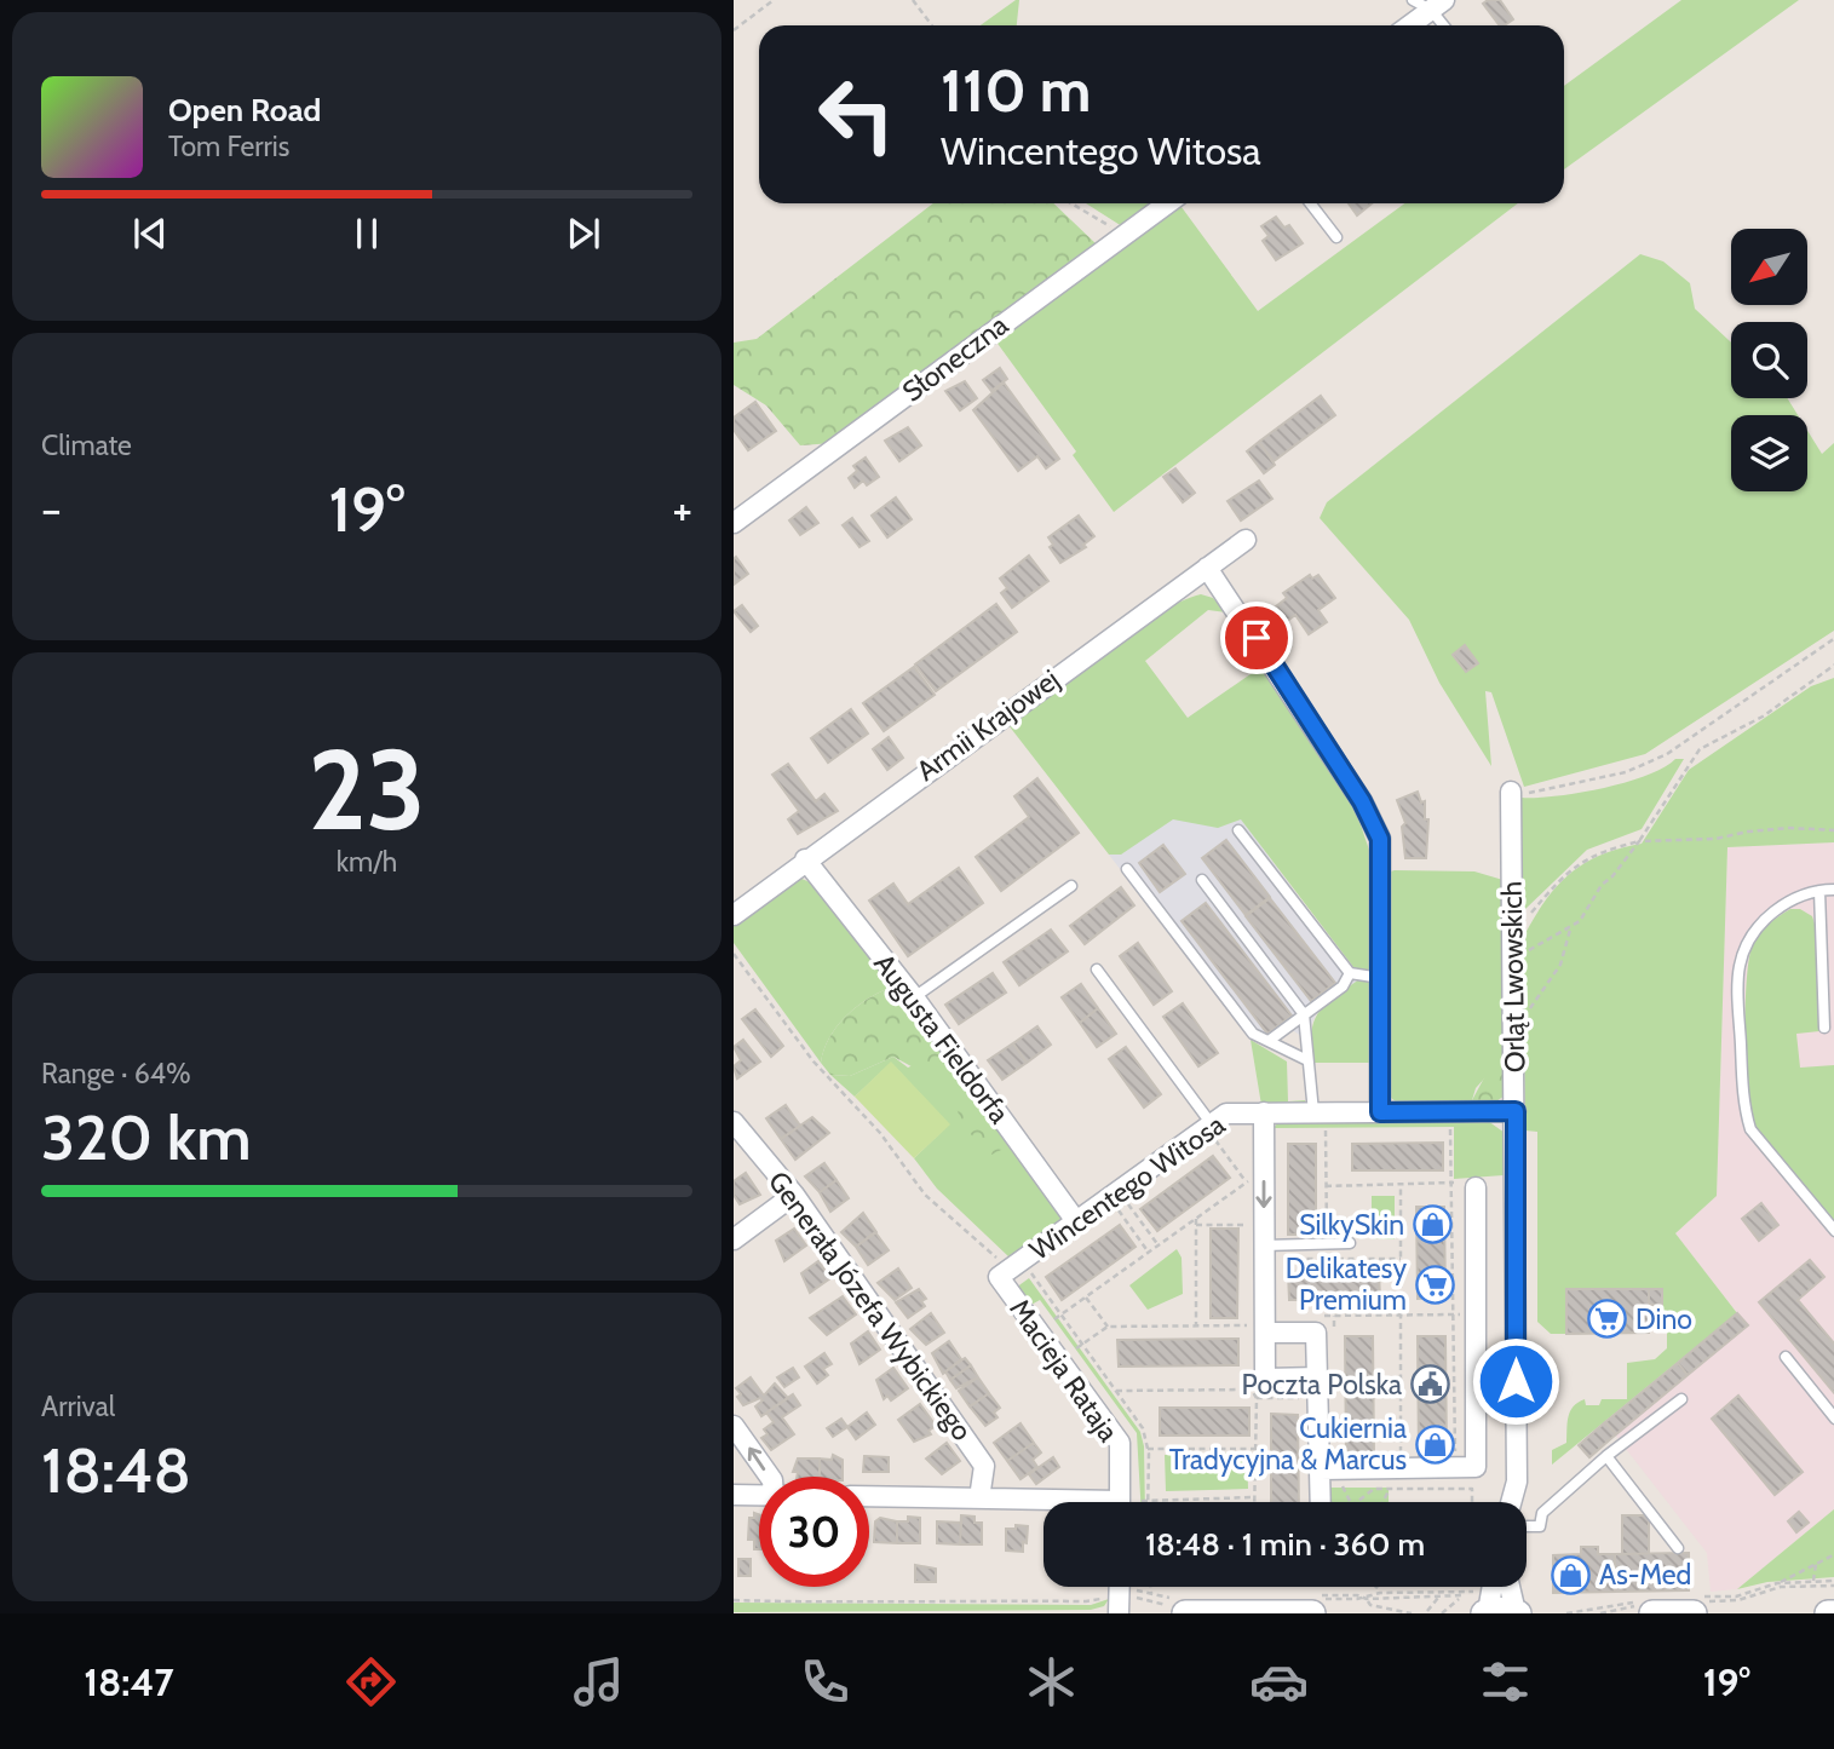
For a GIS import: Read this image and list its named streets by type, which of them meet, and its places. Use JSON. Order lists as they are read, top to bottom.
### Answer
{
  "streets": {
    "street": [
      "Słoneczna",
      "Armii Krajowej",
      "Orląt Lwowskich",
      "Augusta Fieldorfa",
      "Wincentego Witosa",
      "Generała Józefa Wybickiego",
      "Macieja Rataja"
    ]
  },
  "crossings": [
    ["Armii Krajowej", "Augusta Fieldorfa"],
    ["Orląt Lwowskich", "Wincentego Witosa"],
    ["Augusta Fieldorfa", "Wincentego Witosa"],
    ["Wincentego Witosa", "Macieja Rataja"]
  ],
  "places": {
    "shop": ["SilkySkin", "Cukiernia Tradycyjna & Marcus", "As-Med"],
    "supermarket": ["Delikatesy Premium", "Dino"],
    "public building": ["Poczta Polska"]
  },
  "north": "bottom left",
  "page": {
    "turn": ["110 m", "Wincentego Witosa"],
    "song": ["Open Road", "Tom Ferris"],
    "tile": [
      "Climate",
      ["23", "km/h"],
      ["Range · 64%", "320 km"],
      ["Arrival", "18:48"]
    ],
    "heat": ["−", "19°", "+"],
    "limit": "30",
    "trip": "18:48 · 1 min · 360 m",
    "tabs": ["18:47", "19°"]
  }
}
